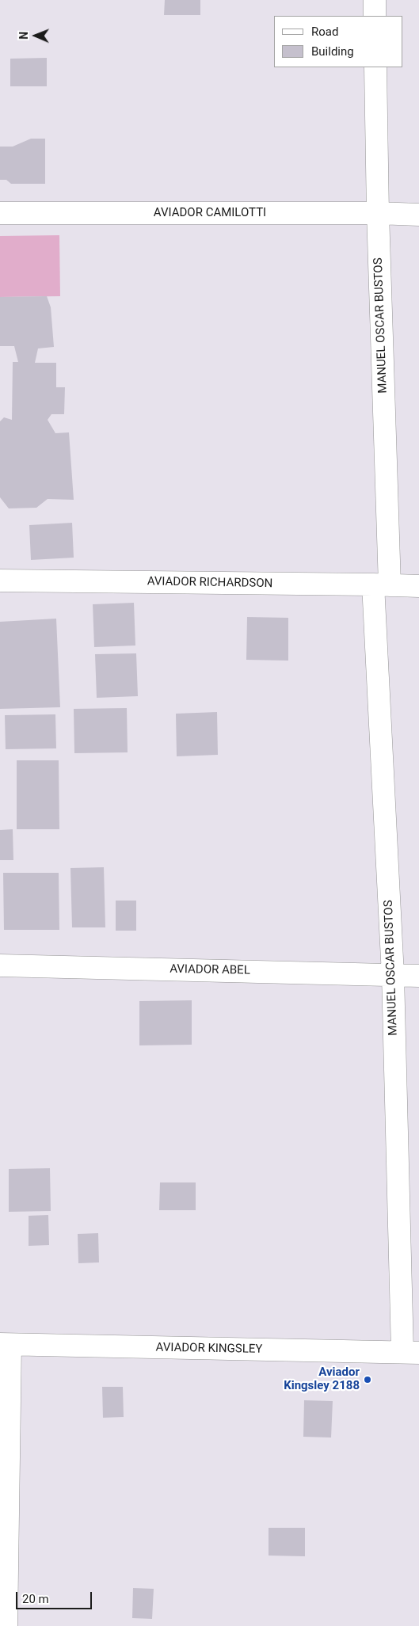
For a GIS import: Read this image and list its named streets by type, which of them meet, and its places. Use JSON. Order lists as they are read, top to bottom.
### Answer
{
  "streets": {
    "street": [
      "AVIADOR CAMILOTTI",
      "MANUEL OSCAR BUSTOS",
      "AVIADOR RICHARDSON",
      "AVIADOR ABEL",
      "AVIADOR KINGSLEY"
    ]
  },
  "crossings": [
    ["AVIADOR CAMILOTTI", "MANUEL OSCAR BUSTOS"],
    ["MANUEL OSCAR BUSTOS", "AVIADOR RICHARDSON"],
    ["MANUEL OSCAR BUSTOS", "AVIADOR ABEL"],
    ["MANUEL OSCAR BUSTOS", "AVIADOR KINGSLEY"]
  ],
  "places": ["Aviador Kingsley 2188"],
  "legend": ["Road", "Building"],
  "scale_bar": "20 m",
  "north": "left"
}
